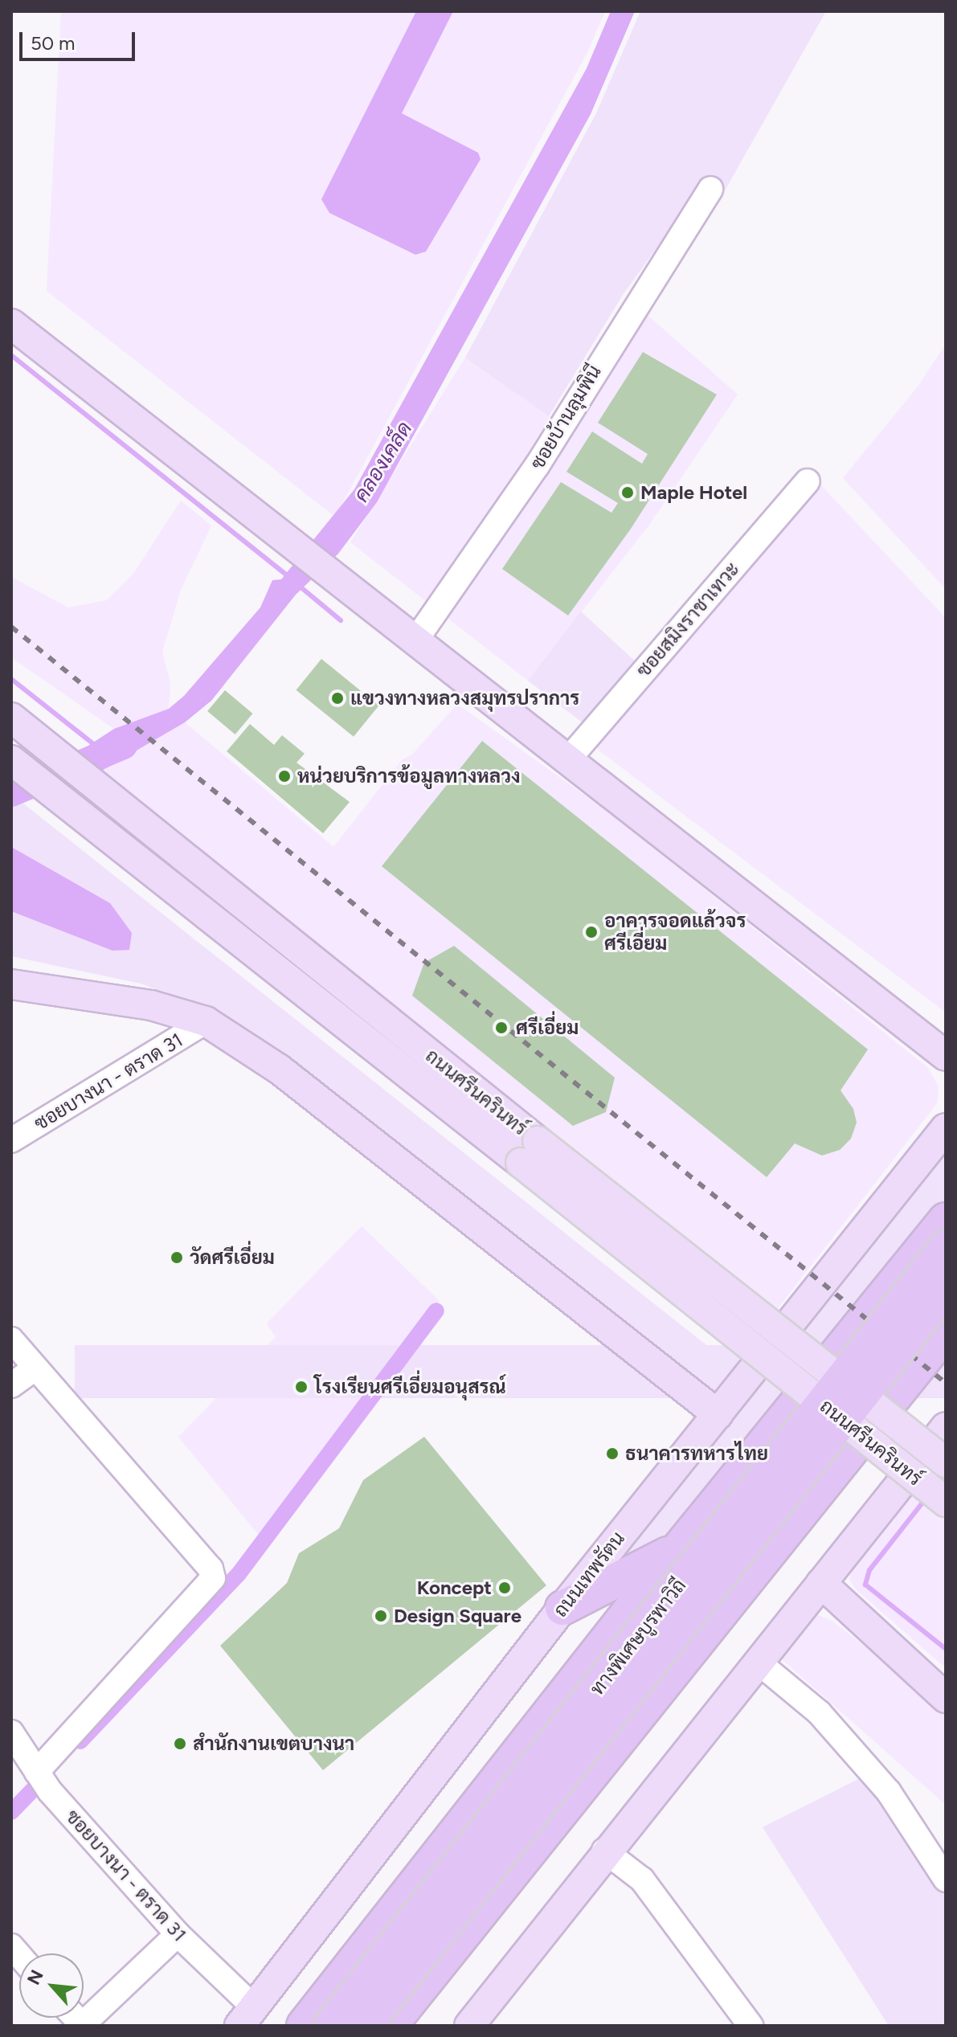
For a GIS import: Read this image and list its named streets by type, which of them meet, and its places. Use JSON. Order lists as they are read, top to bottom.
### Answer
{
  "streets": {
    "highway": ["ทางพิเศษบูรพาวิถี"],
    "main road": ["ถนนศรีนครินทร์", "ถนนเทพรัตน"],
    "street": ["ซอยบ้านลุมพินี", "ซอยสมิงราชาเทวะ", "ซอยบางนา - ตราด 31"]
  },
  "crossings": [
    ["ซอยบางนา - ตราด 31", "ถนนเทพรัตน"]
  ],
  "water": ["คลองเคล็ด"],
  "places": [
    "Maple Hotel",
    "แขวงทางหลวงสมุทรปราการ",
    "หน่วยบริการข้อมูลทางหลวง",
    "อาคารจอดแล้วจร ศรีเอี่ยม",
    "ศรีเอี่ยม",
    "วัดศรีเอี่ยม",
    "โรงเรียนศรีเอี่ยมอนุสรณ์",
    "ธนาคารทหารไทย",
    "Koncept",
    "Design Square",
    "สำนักงานเขตบางนา"
  ],
  "scale_bar": "50 m",
  "north": "top left"
}
